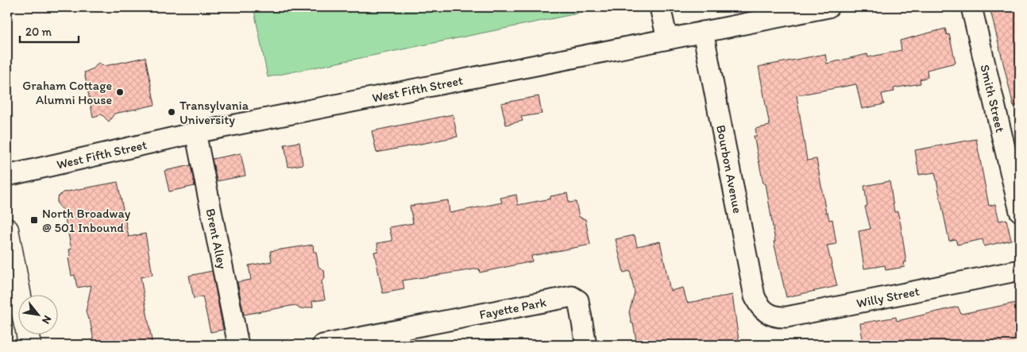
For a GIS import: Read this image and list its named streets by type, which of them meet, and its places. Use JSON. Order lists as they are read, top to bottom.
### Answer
{
  "streets": {
    "street": [
      "West Fifth Street",
      "Smith Street",
      "Bourbon Avenue",
      "Brent Alley",
      "Willy Street",
      "Fayette Park"
    ]
  },
  "crossings": [
    ["West Fifth Street", "Bourbon Avenue"],
    ["West Fifth Street", "Brent Alley"],
    ["Bourbon Avenue", "Willy Street"]
  ],
  "places": {
    "other": ["Graham Cottage Alumni House", "Transylvania University"],
    "transit": ["North Broadway @ 501 Inbound"]
  },
  "scale_bar": "20 m",
  "north": "bottom right"
}
